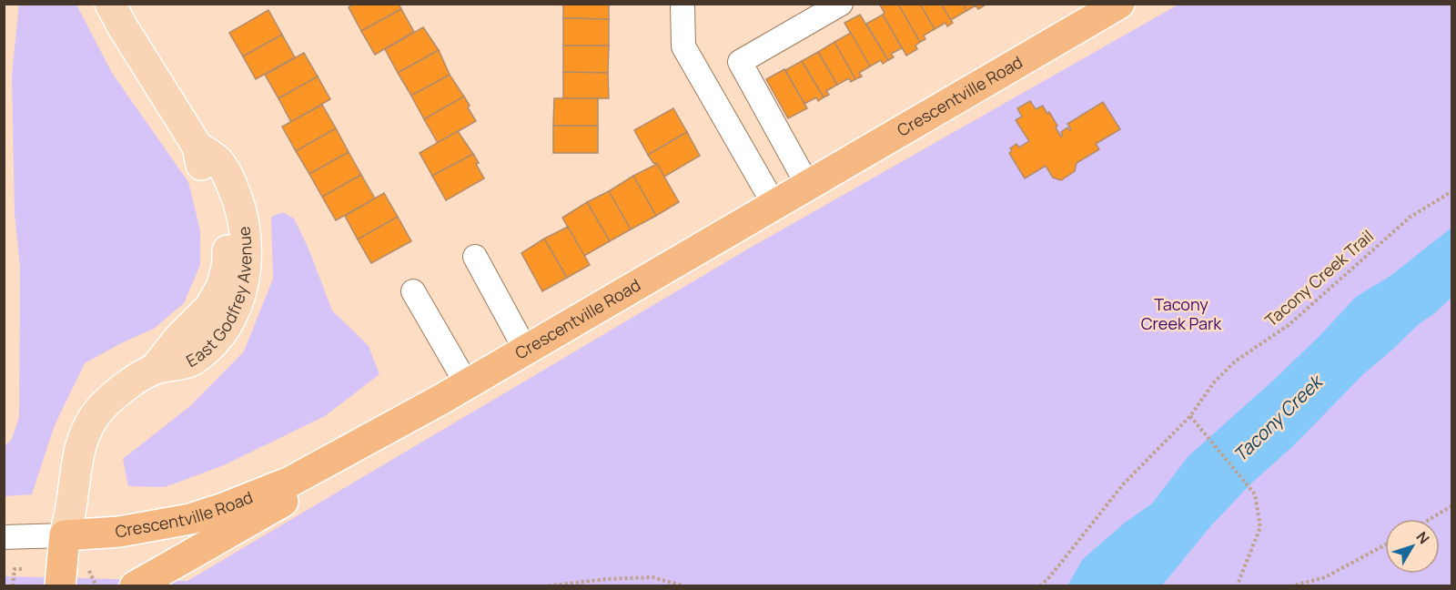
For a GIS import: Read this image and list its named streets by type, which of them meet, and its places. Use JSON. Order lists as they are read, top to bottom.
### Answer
{
  "streets": {
    "highway": ["Crescentville Road"],
    "main road": ["East Godfrey Avenue"],
    "path": ["Tacony Creek Trail"]
  },
  "crossings": [
    ["Crescentville Road", "East Godfrey Avenue"]
  ],
  "water": ["Tacony Creek"],
  "parks": ["Tacony Creek Park"],
  "north": "top right"
}
